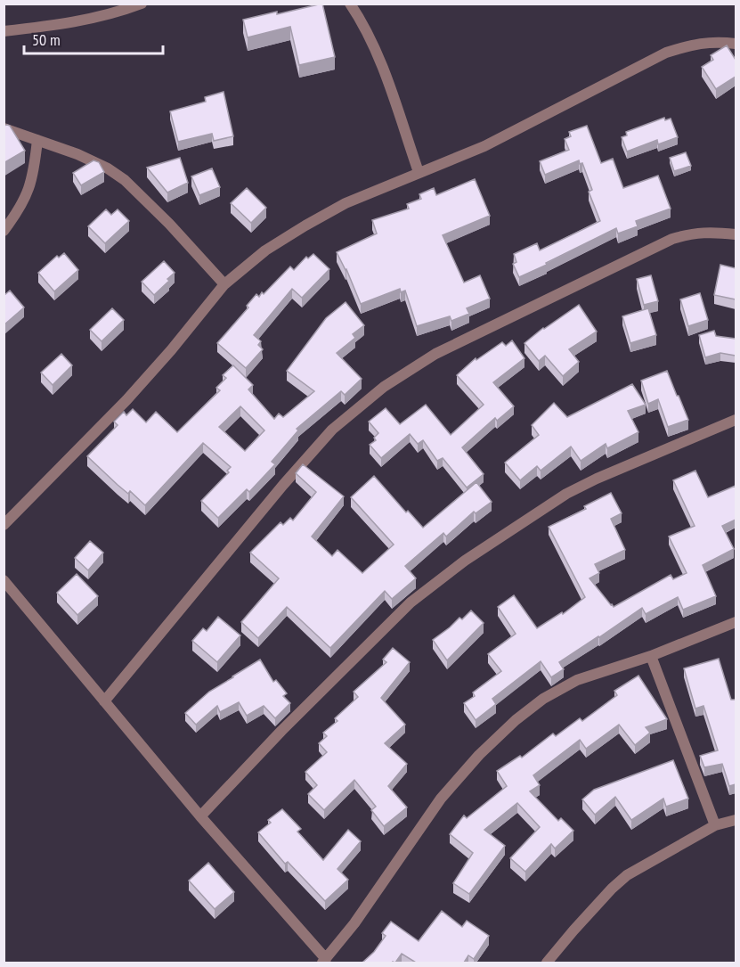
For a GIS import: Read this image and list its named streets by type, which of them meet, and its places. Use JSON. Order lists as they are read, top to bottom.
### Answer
{
  "scale_bar": "50 m"
}
